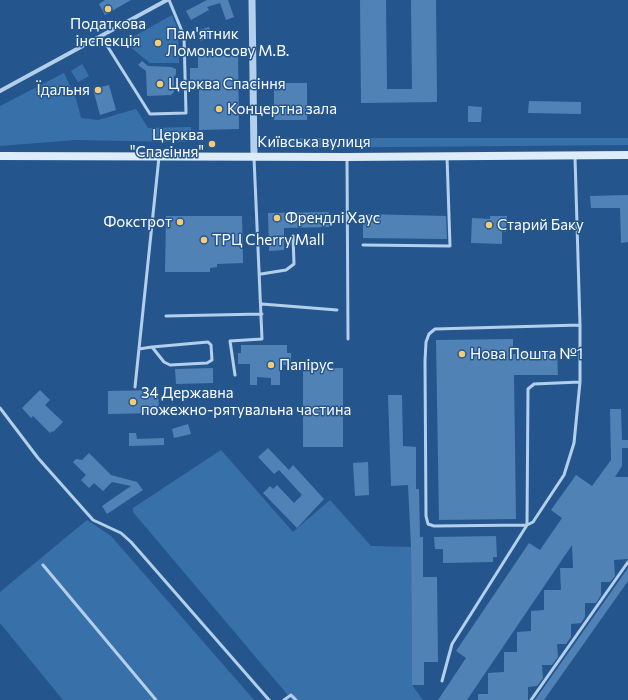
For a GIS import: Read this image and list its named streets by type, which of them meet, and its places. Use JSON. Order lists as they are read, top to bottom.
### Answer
{
  "streets": {
    "main road": ["Київська вулиця"]
  },
  "places": [
    "Податкова інспекція",
    "Пам'ятник Ломоносову М.В.",
    "Церква Спасіння",
    "Їдальня",
    "Концертна зала",
    "Церква \"Спасіння\"",
    "Френдлі Хаус",
    "Фокстрот",
    "Старий Баку",
    "ТРЦ Cherry Mall",
    "Нова Пошта №1",
    "Папірус",
    "34 Державна пожежно-рятувальна частина"
  ]
}
